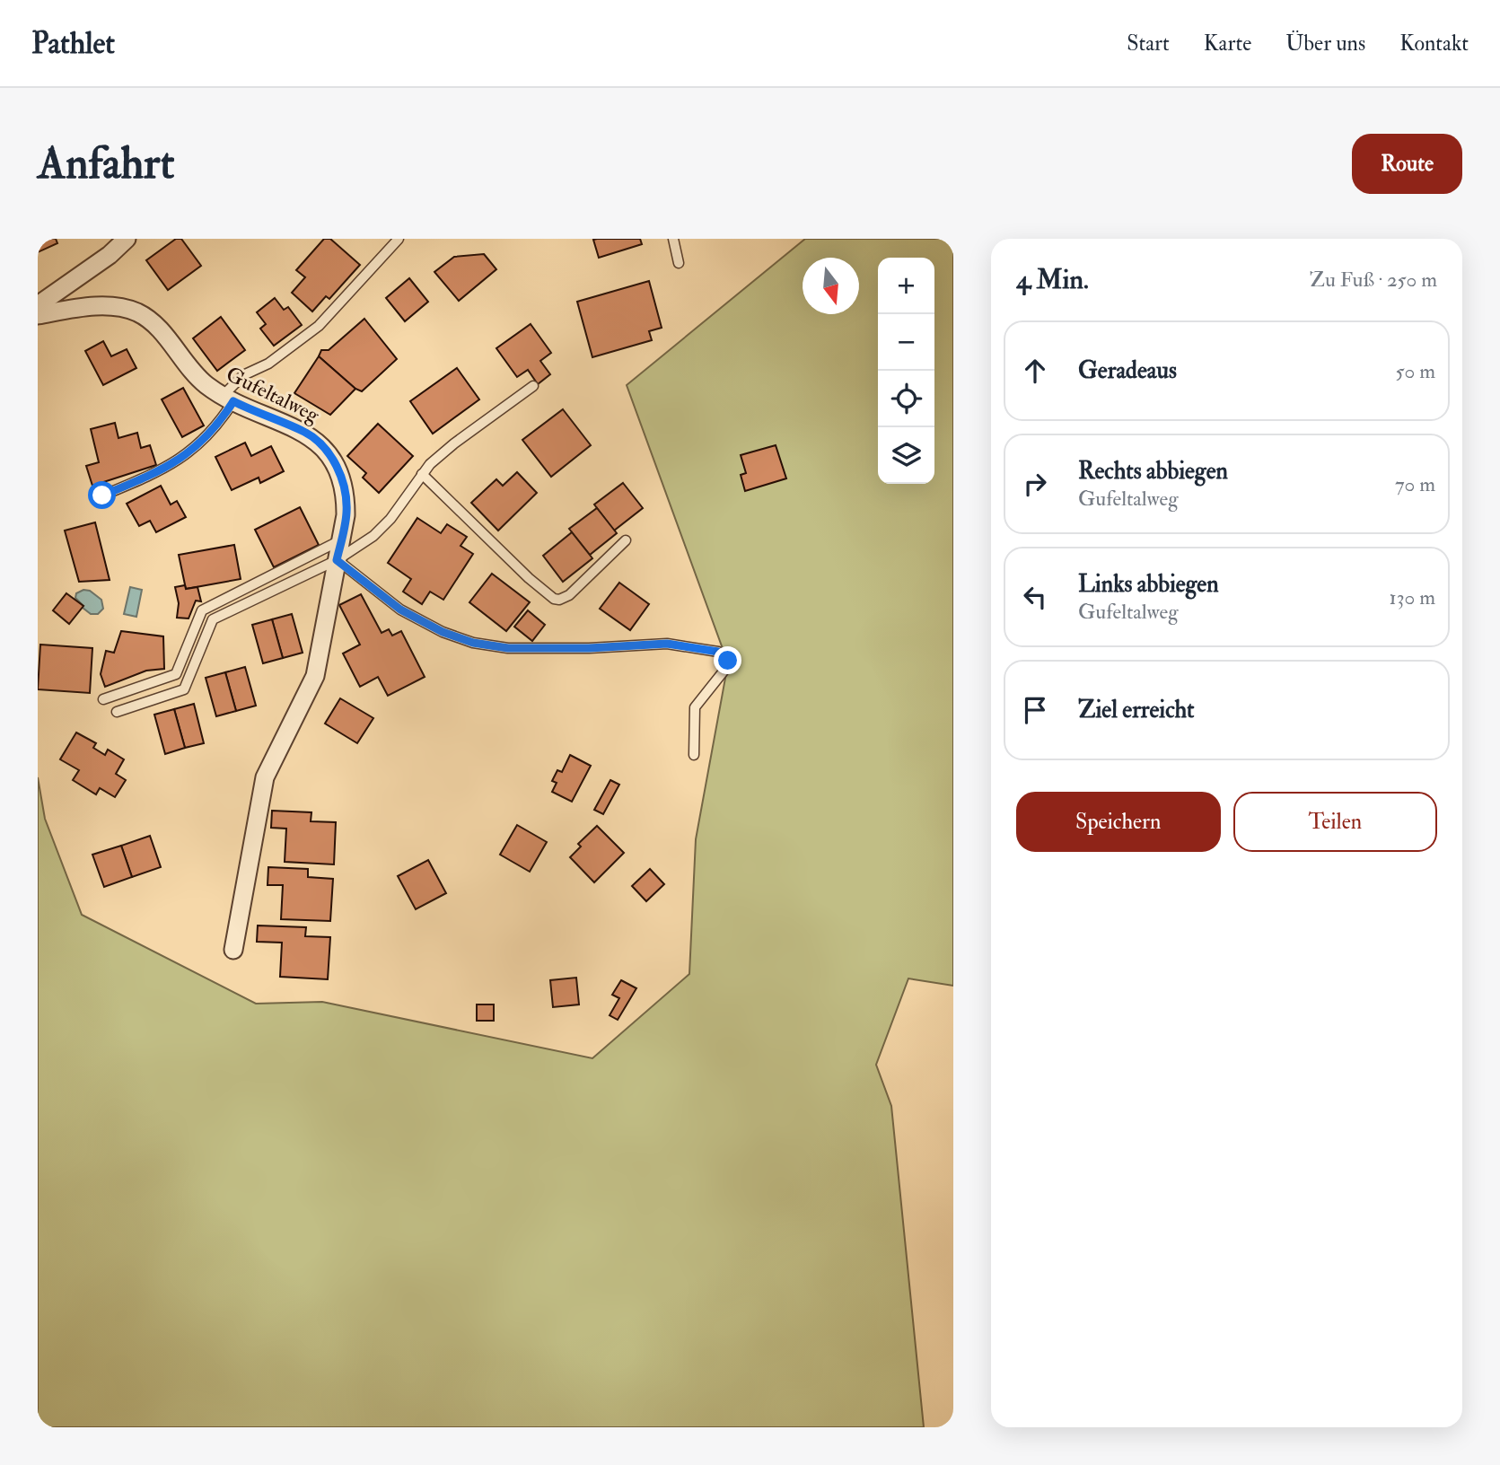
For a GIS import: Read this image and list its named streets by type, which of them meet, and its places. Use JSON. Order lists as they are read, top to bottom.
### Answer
{
  "streets": {
    "street": ["Gufeltalweg"]
  },
  "north": "bottom",
  "page": {
    "header": "Pathlet",
    "nav": [
      "Start",
      "Karte",
      "Über uns",
      "Kontakt"
    ],
    "buttons": [
      "Route",
      ["Speichern", "Teilen"]
    ],
    "title": "Anfahrt",
    "heading": ["4 Min.", "Zu Fuß · 250 m"],
    "map_buttons": ["+", "−"],
    "list": [
      ["Geradeaus", "50 m"],
      ["Rechts abbiegen", "Gufeltalweg", "70 m"],
      ["Links abbiegen", "Gufeltalweg", "130 m"],
      "Ziel erreicht"
    ]
  }
}
